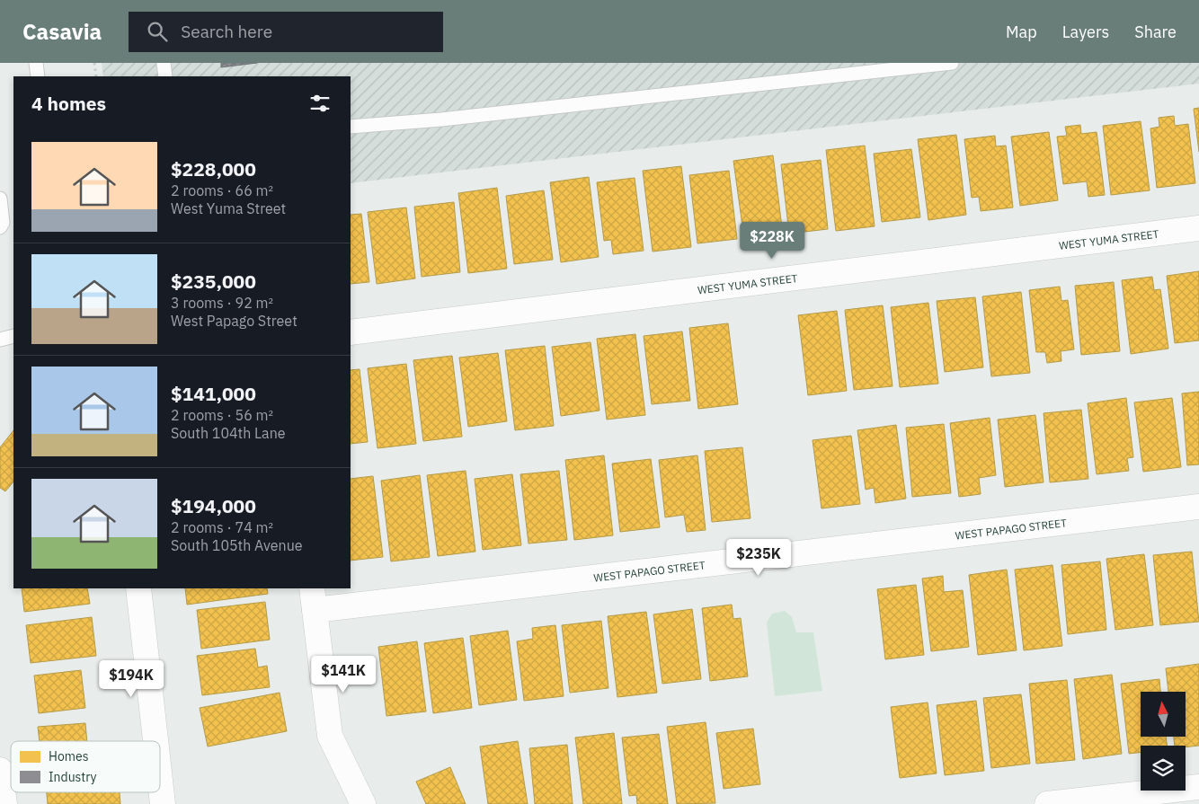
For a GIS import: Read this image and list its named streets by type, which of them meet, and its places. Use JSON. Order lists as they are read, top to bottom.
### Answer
{
  "streets": {
    "street": ["WEST YUMA STREET", "WEST PAPAGO STREET"]
  },
  "legend": ["Homes", "Industry"],
  "north": "top",
  "page": {
    "header": "Casavia",
    "search": "Search here",
    "nav": ["Map", "Layers", "Share"],
    "heading": "4 homes",
    "list": [
      {
        "name": "$228,000",
        "note": "2 rooms · 66 m² · West Yuma Street"
      },
      {
        "name": "$235,000",
        "note": "3 rooms · 92 m² · West Papago Street"
      },
      {
        "name": "$141,000",
        "note": "2 rooms · 56 m² · South 104th Lane"
      },
      {
        "name": "$194,000",
        "note": "2 rooms · 74 m² · South 105th Avenue"
      }
    ],
    "price": [
      "$228K",
      "$235K",
      "$141K",
      "$194K"
    ]
  }
}
